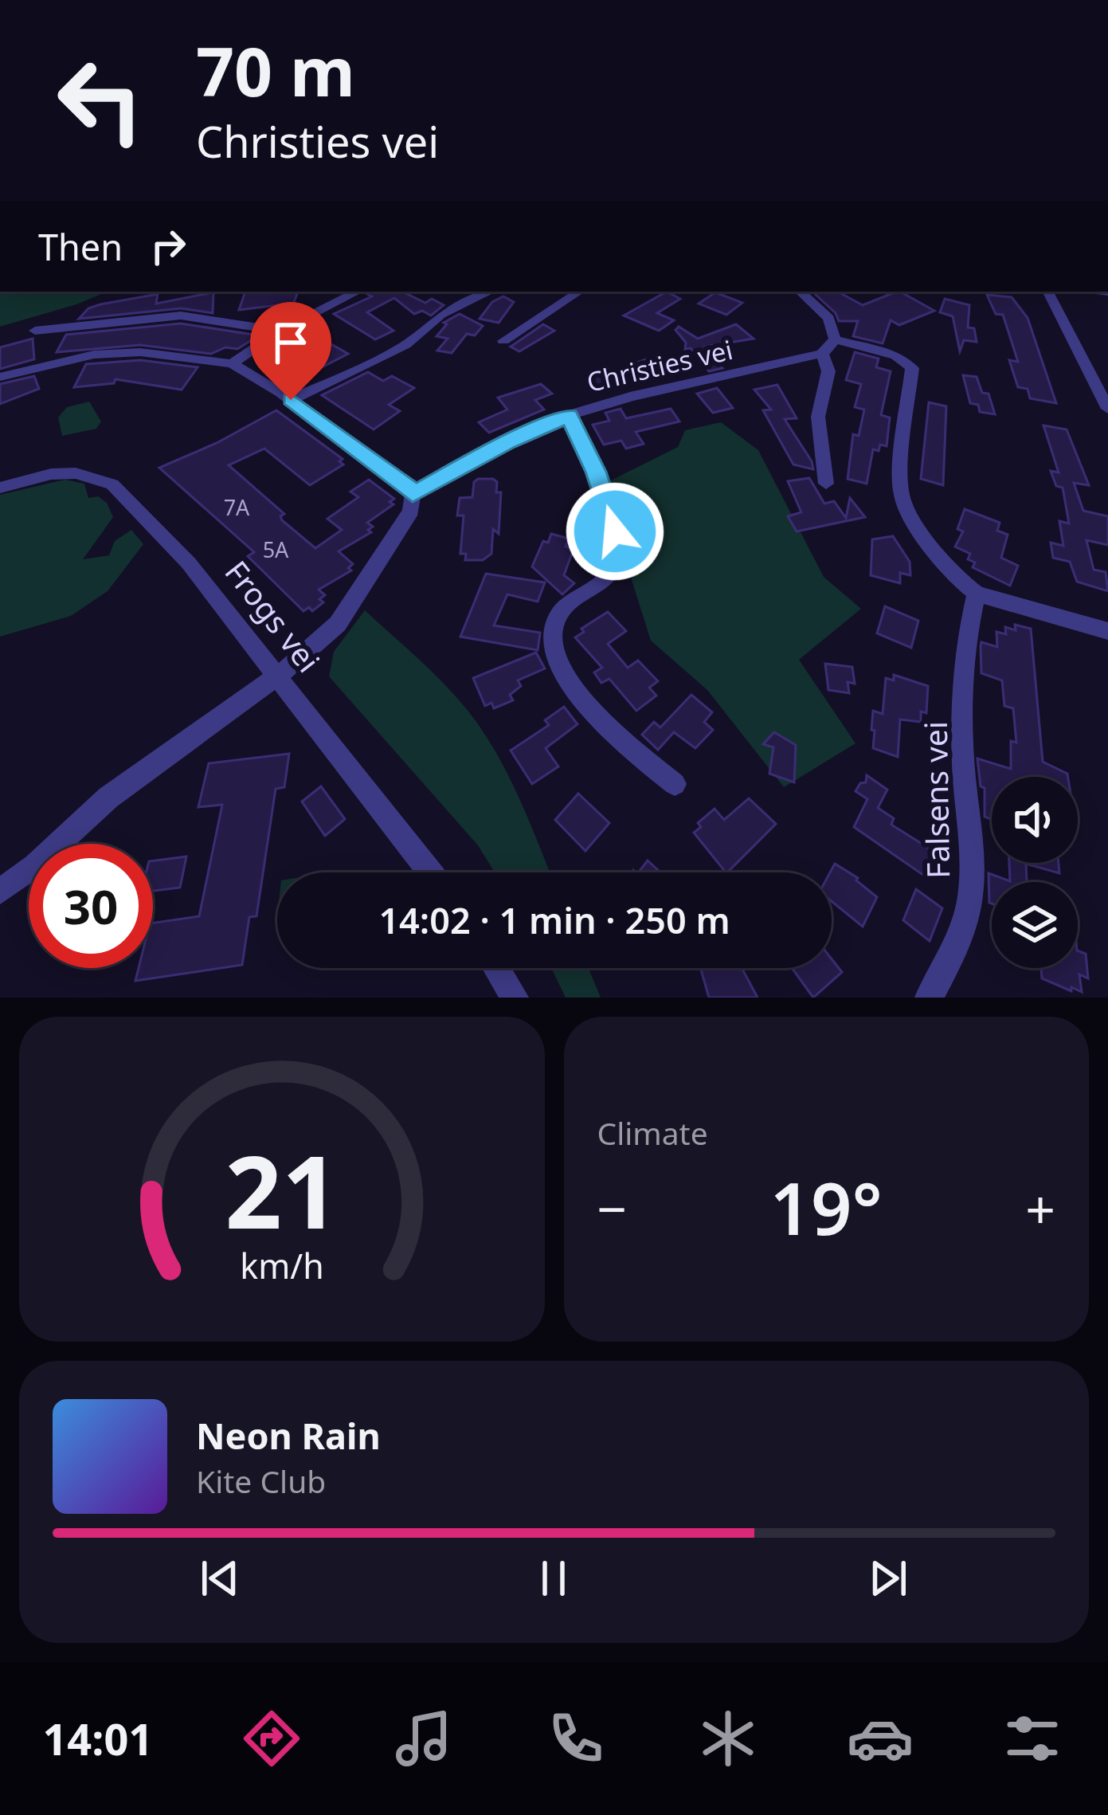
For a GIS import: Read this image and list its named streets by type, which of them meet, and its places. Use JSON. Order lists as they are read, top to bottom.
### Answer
{
  "streets": {
    "street": ["Christies vei", "Frogs vei", "Falsens vei"]
  },
  "house_numbers": ["7A", "5A"],
  "page": {
    "turn": ["70 m", "Christies vei"],
    "then": "Then",
    "limit": "30",
    "trip": "14:02 · 1 min · 250 m",
    "tile": "Climate",
    "heat": ["−", "19°", "+"],
    "song": ["Neon Rain", "Kite Club"],
    "tabs": "14:01",
    "gauge": ["21", "km/h"]
  }
}
